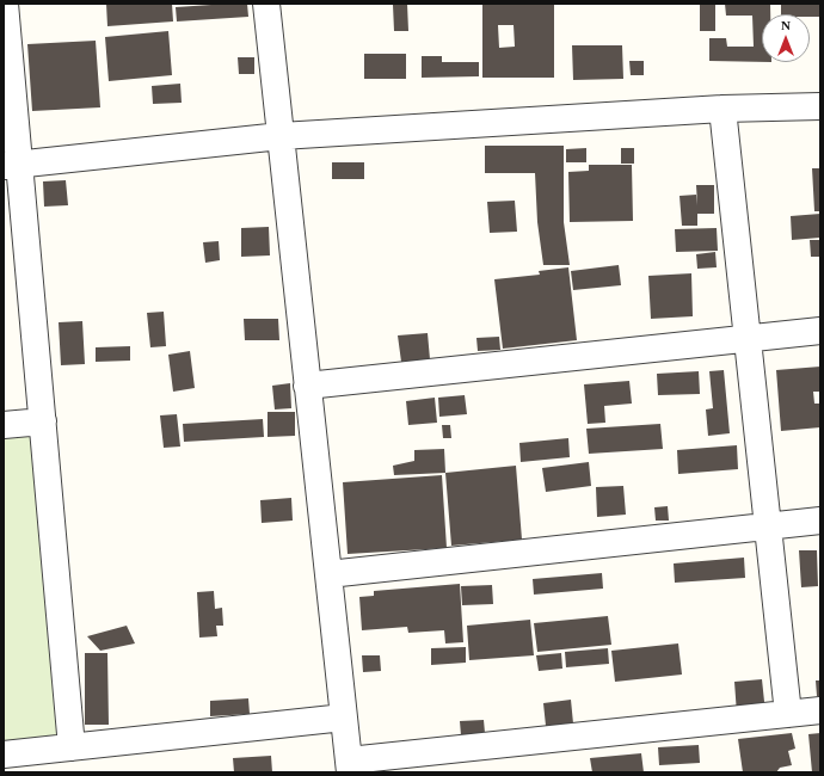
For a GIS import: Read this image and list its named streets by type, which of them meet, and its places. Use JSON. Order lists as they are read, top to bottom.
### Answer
{
  "north": "top"
}
